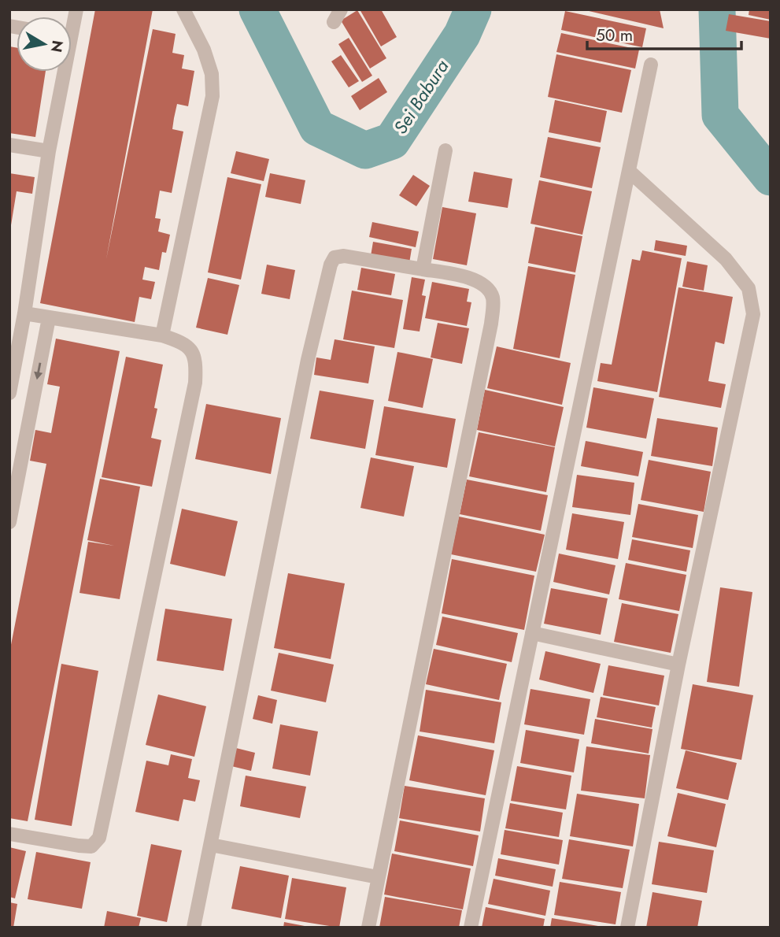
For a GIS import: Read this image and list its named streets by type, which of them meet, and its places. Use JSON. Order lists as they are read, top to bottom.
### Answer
{
  "water": ["Sei Babura"],
  "scale_bar": "50 m",
  "north": "right"
}
